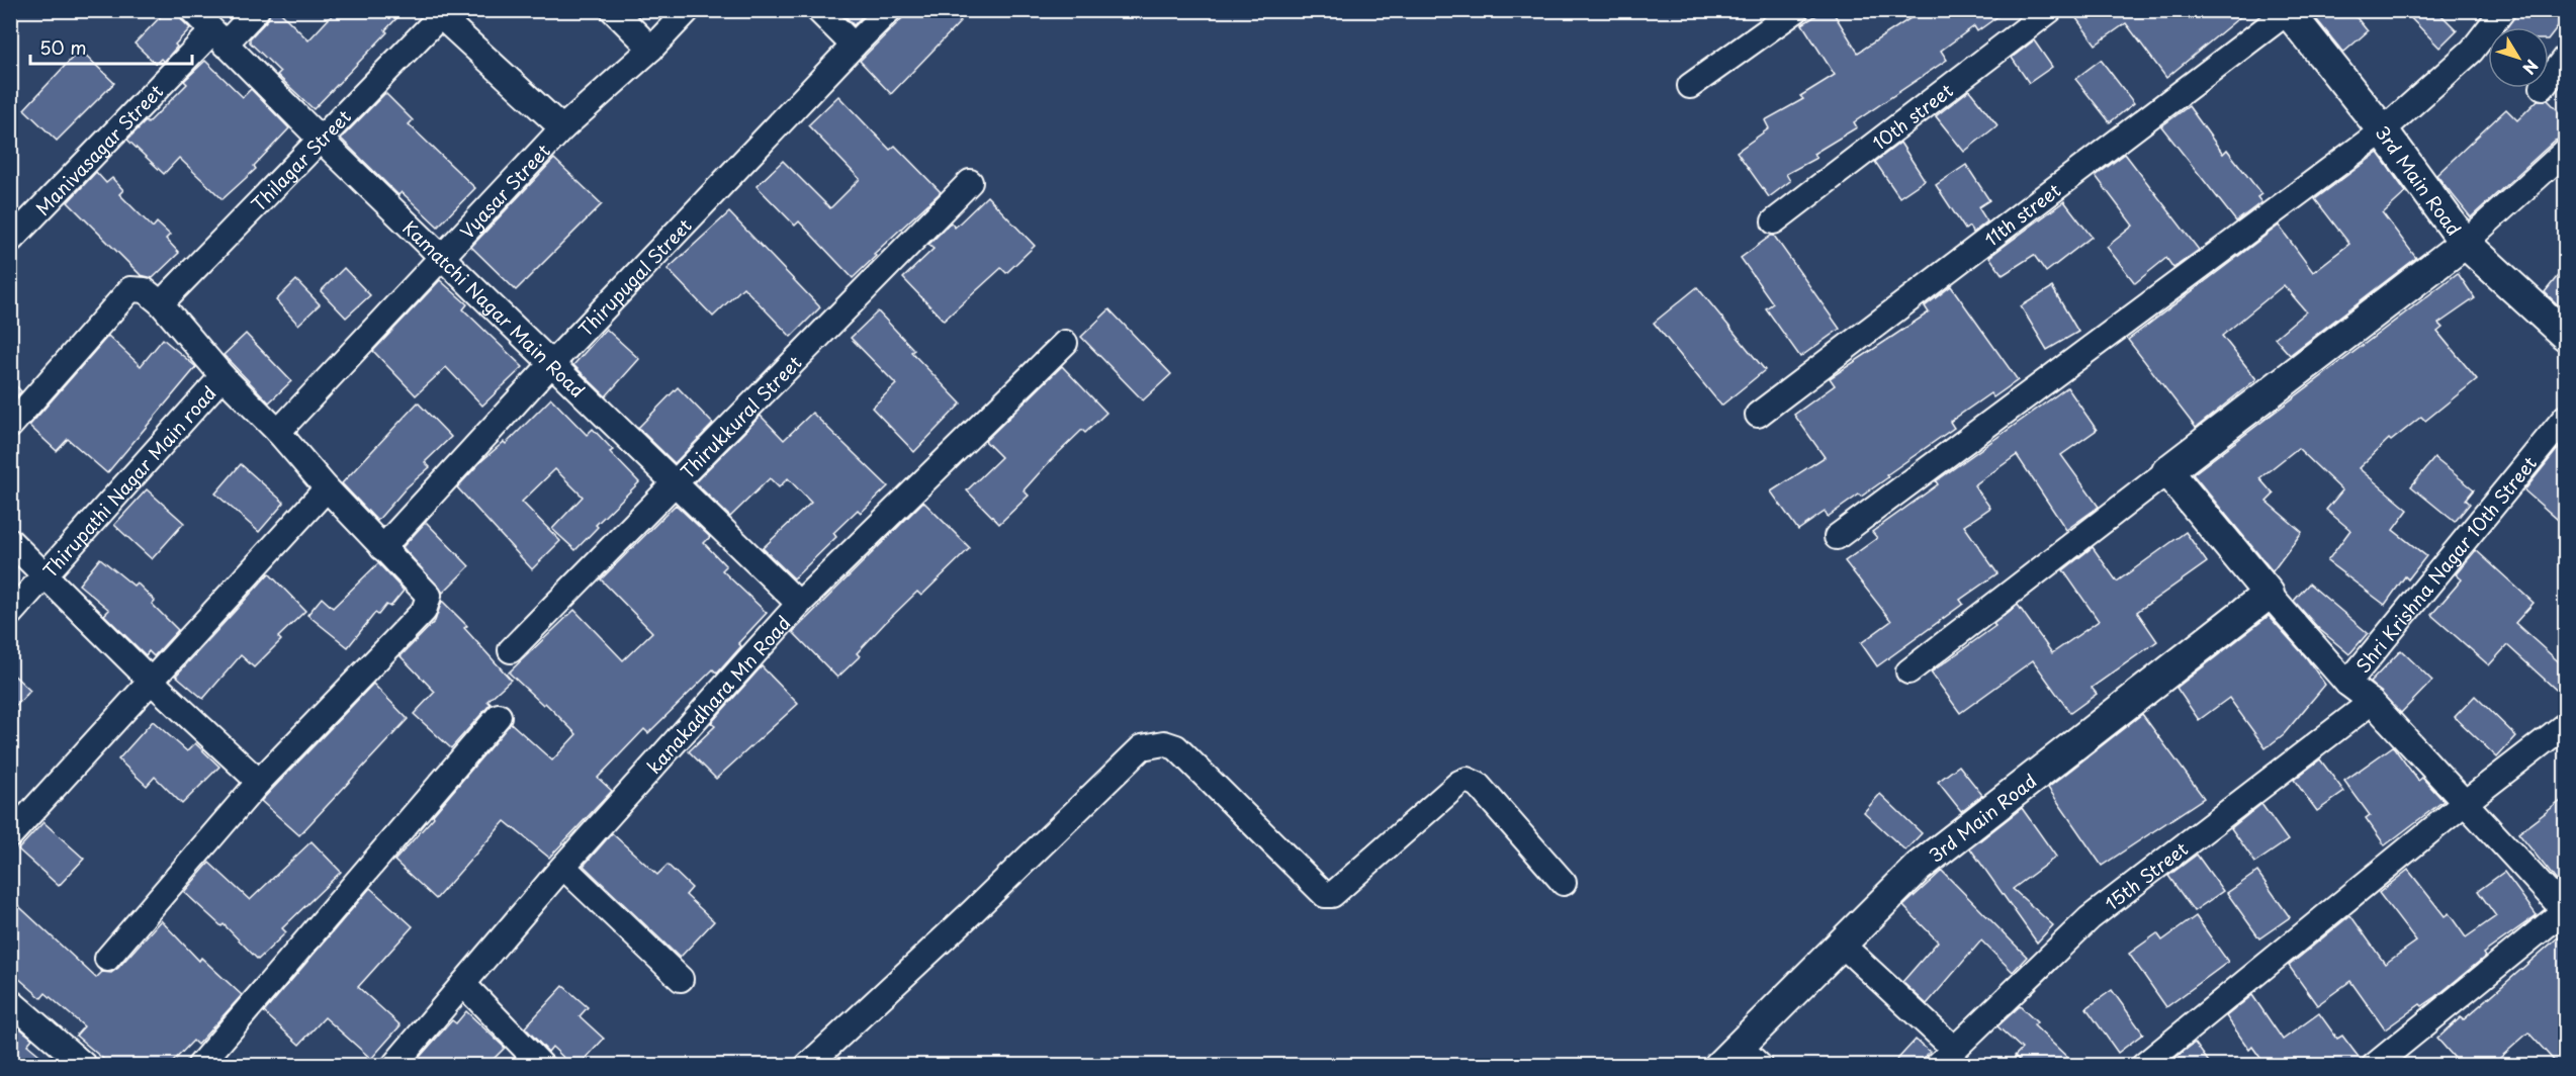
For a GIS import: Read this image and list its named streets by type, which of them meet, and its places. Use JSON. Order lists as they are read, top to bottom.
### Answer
{
  "streets": {
    "street": [
      "10th street",
      "Manivasagar Street",
      "Thilagar Street",
      "3rd Main Road",
      "Vyasar Street",
      "11th street",
      "Thirupugal Street",
      "Kamatchi Nagar Main Road",
      "Thirukkural Street",
      "Thirupathi Nagar Main road",
      "Shri Krishna Nagar 10th Street",
      "kanakadhara Mn Road",
      "15th Street"
    ]
  },
  "crossings": [
    ["Manivasagar Street", "Kamatchi Nagar Main Road"],
    ["Thilagar Street", "Kamatchi Nagar Main Road"],
    ["3rd Main Road", "11th street"],
    ["Vyasar Street", "Kamatchi Nagar Main Road"],
    ["Thirupugal Street", "Kamatchi Nagar Main Road"],
    ["Kamatchi Nagar Main Road", "Thirukkural Street"],
    ["Kamatchi Nagar Main Road", "kanakadhara Mn Road"]
  ],
  "scale_bar": "50 m",
  "north": "bottom right"
}
